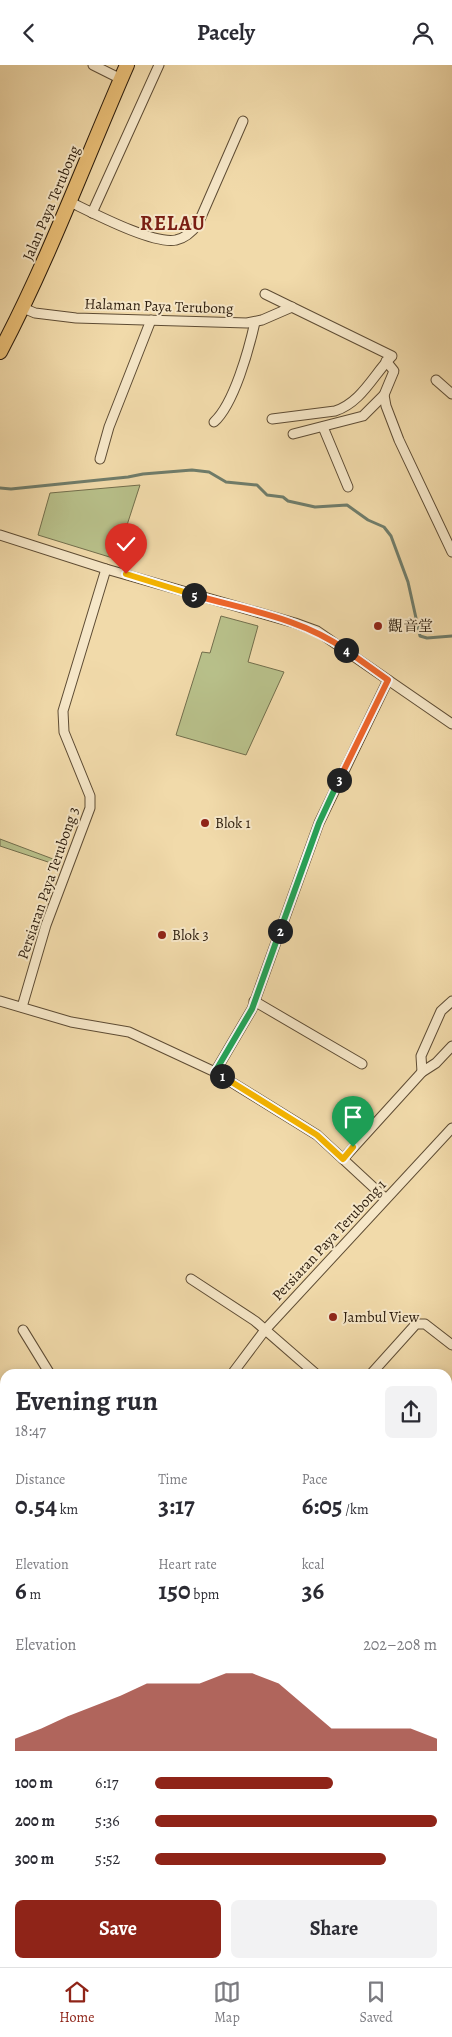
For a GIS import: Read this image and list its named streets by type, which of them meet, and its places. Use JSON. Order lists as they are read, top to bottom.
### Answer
{
  "streets": {
    "main road": ["Jalan Paya Terubong"],
    "street": ["Halaman Paya Terubong", "Persiaran Paya Terubong 3", "Persiaran Paya Terubong 1"]
  },
  "crossings": [
    ["Jalan Paya Terubong", "Halaman Paya Terubong"]
  ],
  "districts": ["RELAU"],
  "places": [
    "觀音堂",
    "Blok 1",
    "Blok 3",
    "Jambul View"
  ],
  "page": {
    "header": "Pacely",
    "pins": [
      "5",
      "4",
      "3",
      "2",
      "1"
    ],
    "heading": ["Evening run", "18:47"],
    "stats": [
      ["Distance", "0.54 km"],
      ["Time", "3:17"],
      ["Pace", "6:05 /km"],
      ["Elevation", "6 m"],
      ["Heart rate", "150 bpm"],
      ["kcal", "36"]
    ],
    "chart": ["Elevation", "202–208 m"],
    "list": [
      {
        "name": "100 m",
        "note": "6:17"
      },
      {
        "name": "200 m",
        "note": "5:36"
      },
      {
        "name": "300 m",
        "note": "5:52"
      }
    ],
    "buttons": ["Save", "Share"],
    "tabs": ["Home", "Map", "Saved"]
  }
}
